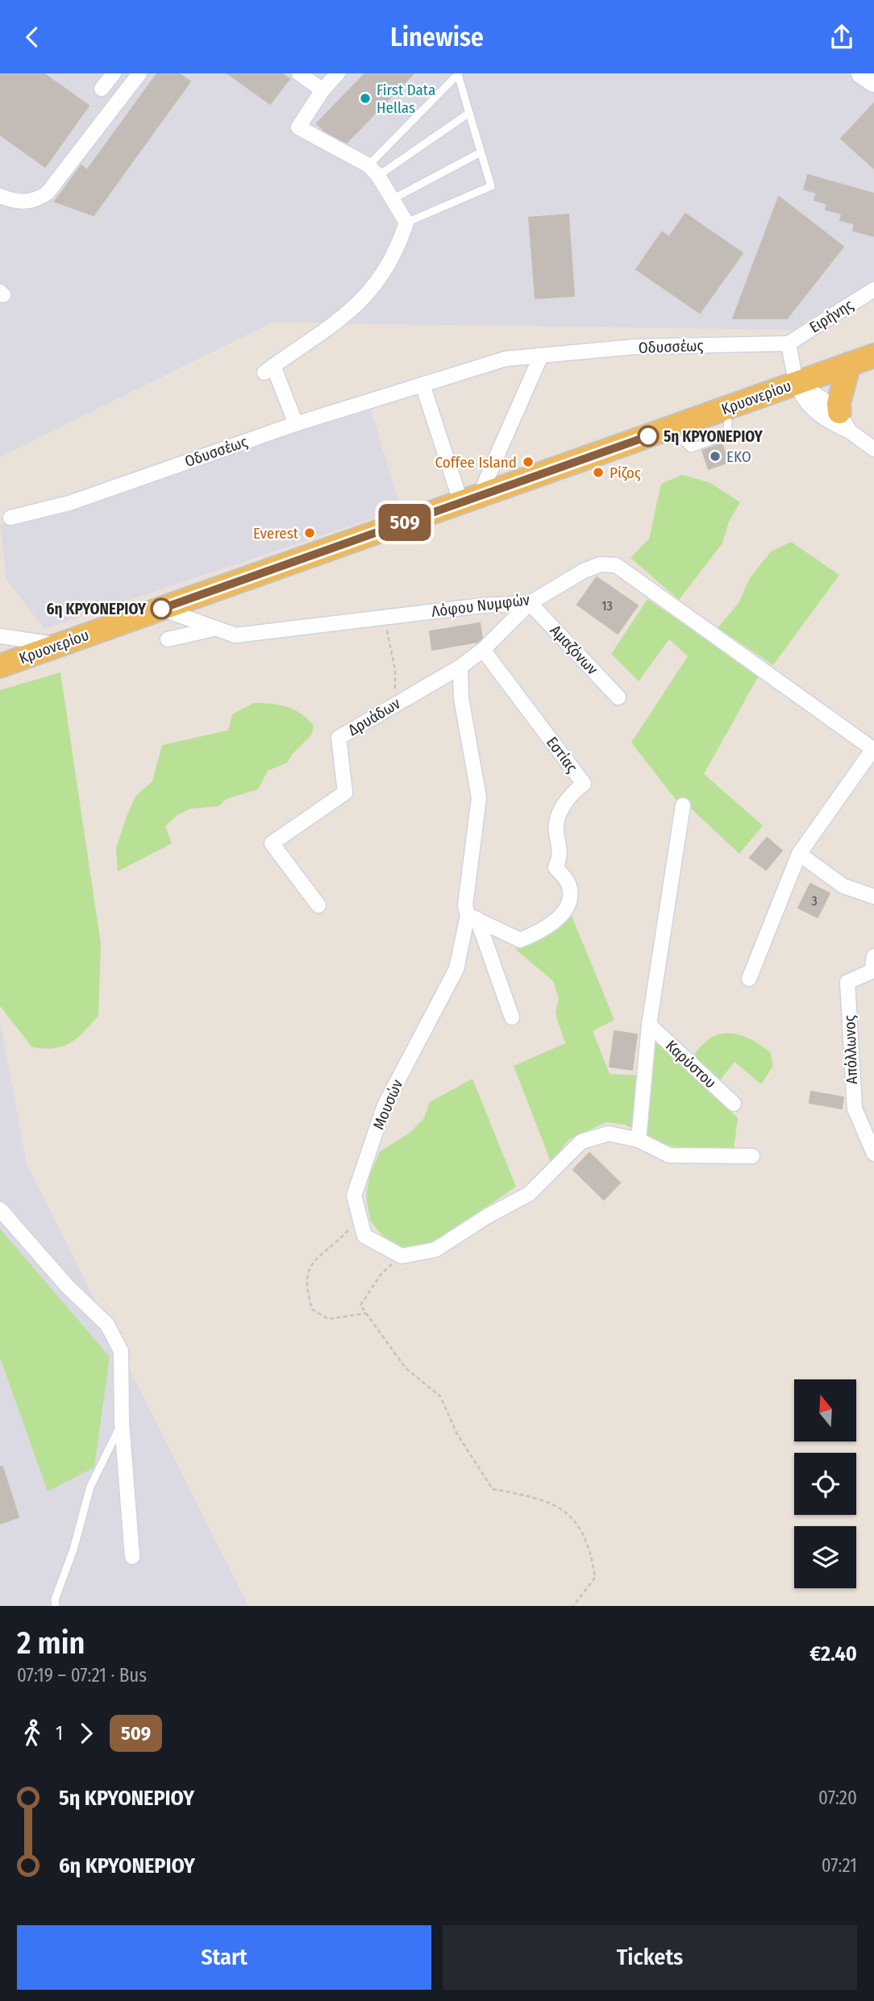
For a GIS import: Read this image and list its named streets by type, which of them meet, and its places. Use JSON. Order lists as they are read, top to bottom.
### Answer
{
  "streets": {
    "main road": ["Κρυονερίου"],
    "street": [
      "Ειρήνης",
      "Οδυσσέως",
      "Λόφου Νυμφών",
      "Αμαζόνων",
      "Δρυάδων",
      "Εστίας",
      "Απόλλωνος",
      "Καρύστου",
      "Μουσών"
    ]
  },
  "crossings": [
    ["Ειρήνης", "Οδυσσέως"],
    ["Κρυονερίου", "Λόφου Νυμφών"],
    ["Λόφου Νυμφών", "Αμαζόνων"],
    ["Λόφου Νυμφών", "Δρυάδων"],
    ["Αμαζόνων", "Δρυάδων"],
    ["Δρυάδων", "Εστίας"],
    ["Δρυάδων", "Μουσών"],
    ["Εστίας", "Μουσών"]
  ],
  "places": [
    "First Data Hellas",
    "5η ΚΡΥΟΝΕΡΙΟΥ",
    "EKO",
    "Coffee Island",
    "Ρίζος",
    "Everest",
    "6η ΚΡΥΟΝΕΡΙΟΥ"
  ],
  "lines": ["bus line 509"],
  "house_numbers": ["13", "3"],
  "north": "top",
  "page": {
    "header": "Linewise",
    "on_map": "509",
    "heading": ["2 min", "07:19 – 07:21 · Bus", "€2.40"],
    "legs": ["1", "509"],
    "list": [
      {
        "name": "5η ΚΡΥΟΝΕΡΙΟΥ",
        "value": "07:20"
      },
      {
        "name": "6η ΚΡΥΟΝΕΡΙΟΥ",
        "value": "07:21"
      }
    ],
    "buttons": ["Start", "Tickets"]
  }
}
